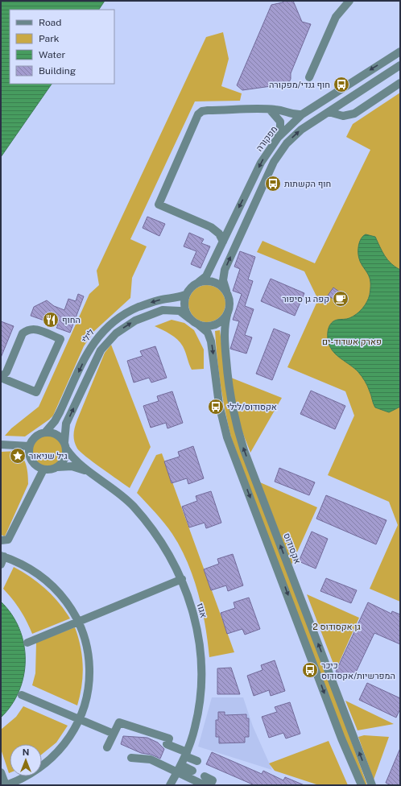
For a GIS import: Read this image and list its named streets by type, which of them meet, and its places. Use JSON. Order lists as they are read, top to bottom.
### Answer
{
  "streets": {
    "street": [
      "מפקורה",
      "לילי",
      "אקסודוס",
      "אגוז"
    ]
  },
  "crossings": [
    ["מפקורה", "לילי"],
    ["מפקורה", "אקסודוס"],
    ["לילי", "אקסודוס"],
    ["לילי", "אגוז"]
  ],
  "one_way": ["לילי"],
  "parks": ["פארק אשדוד-ים", "גן אקסודוס 2"],
  "places": {
    "bus stop": [
      "חוף גנדי/מפקורה",
      "חוף הקשתות",
      "אקסודוס/לילי",
      "כיכר המפרשיות/אקסודוס"
    ],
    "cafe": ["קפה גן סיפור"],
    "restaurant": ["החוף"],
    "place": ["גיל שניאור"]
  },
  "legend": [
    "Road",
    "Park",
    "Water",
    "Building"
  ],
  "north": "top"
}
